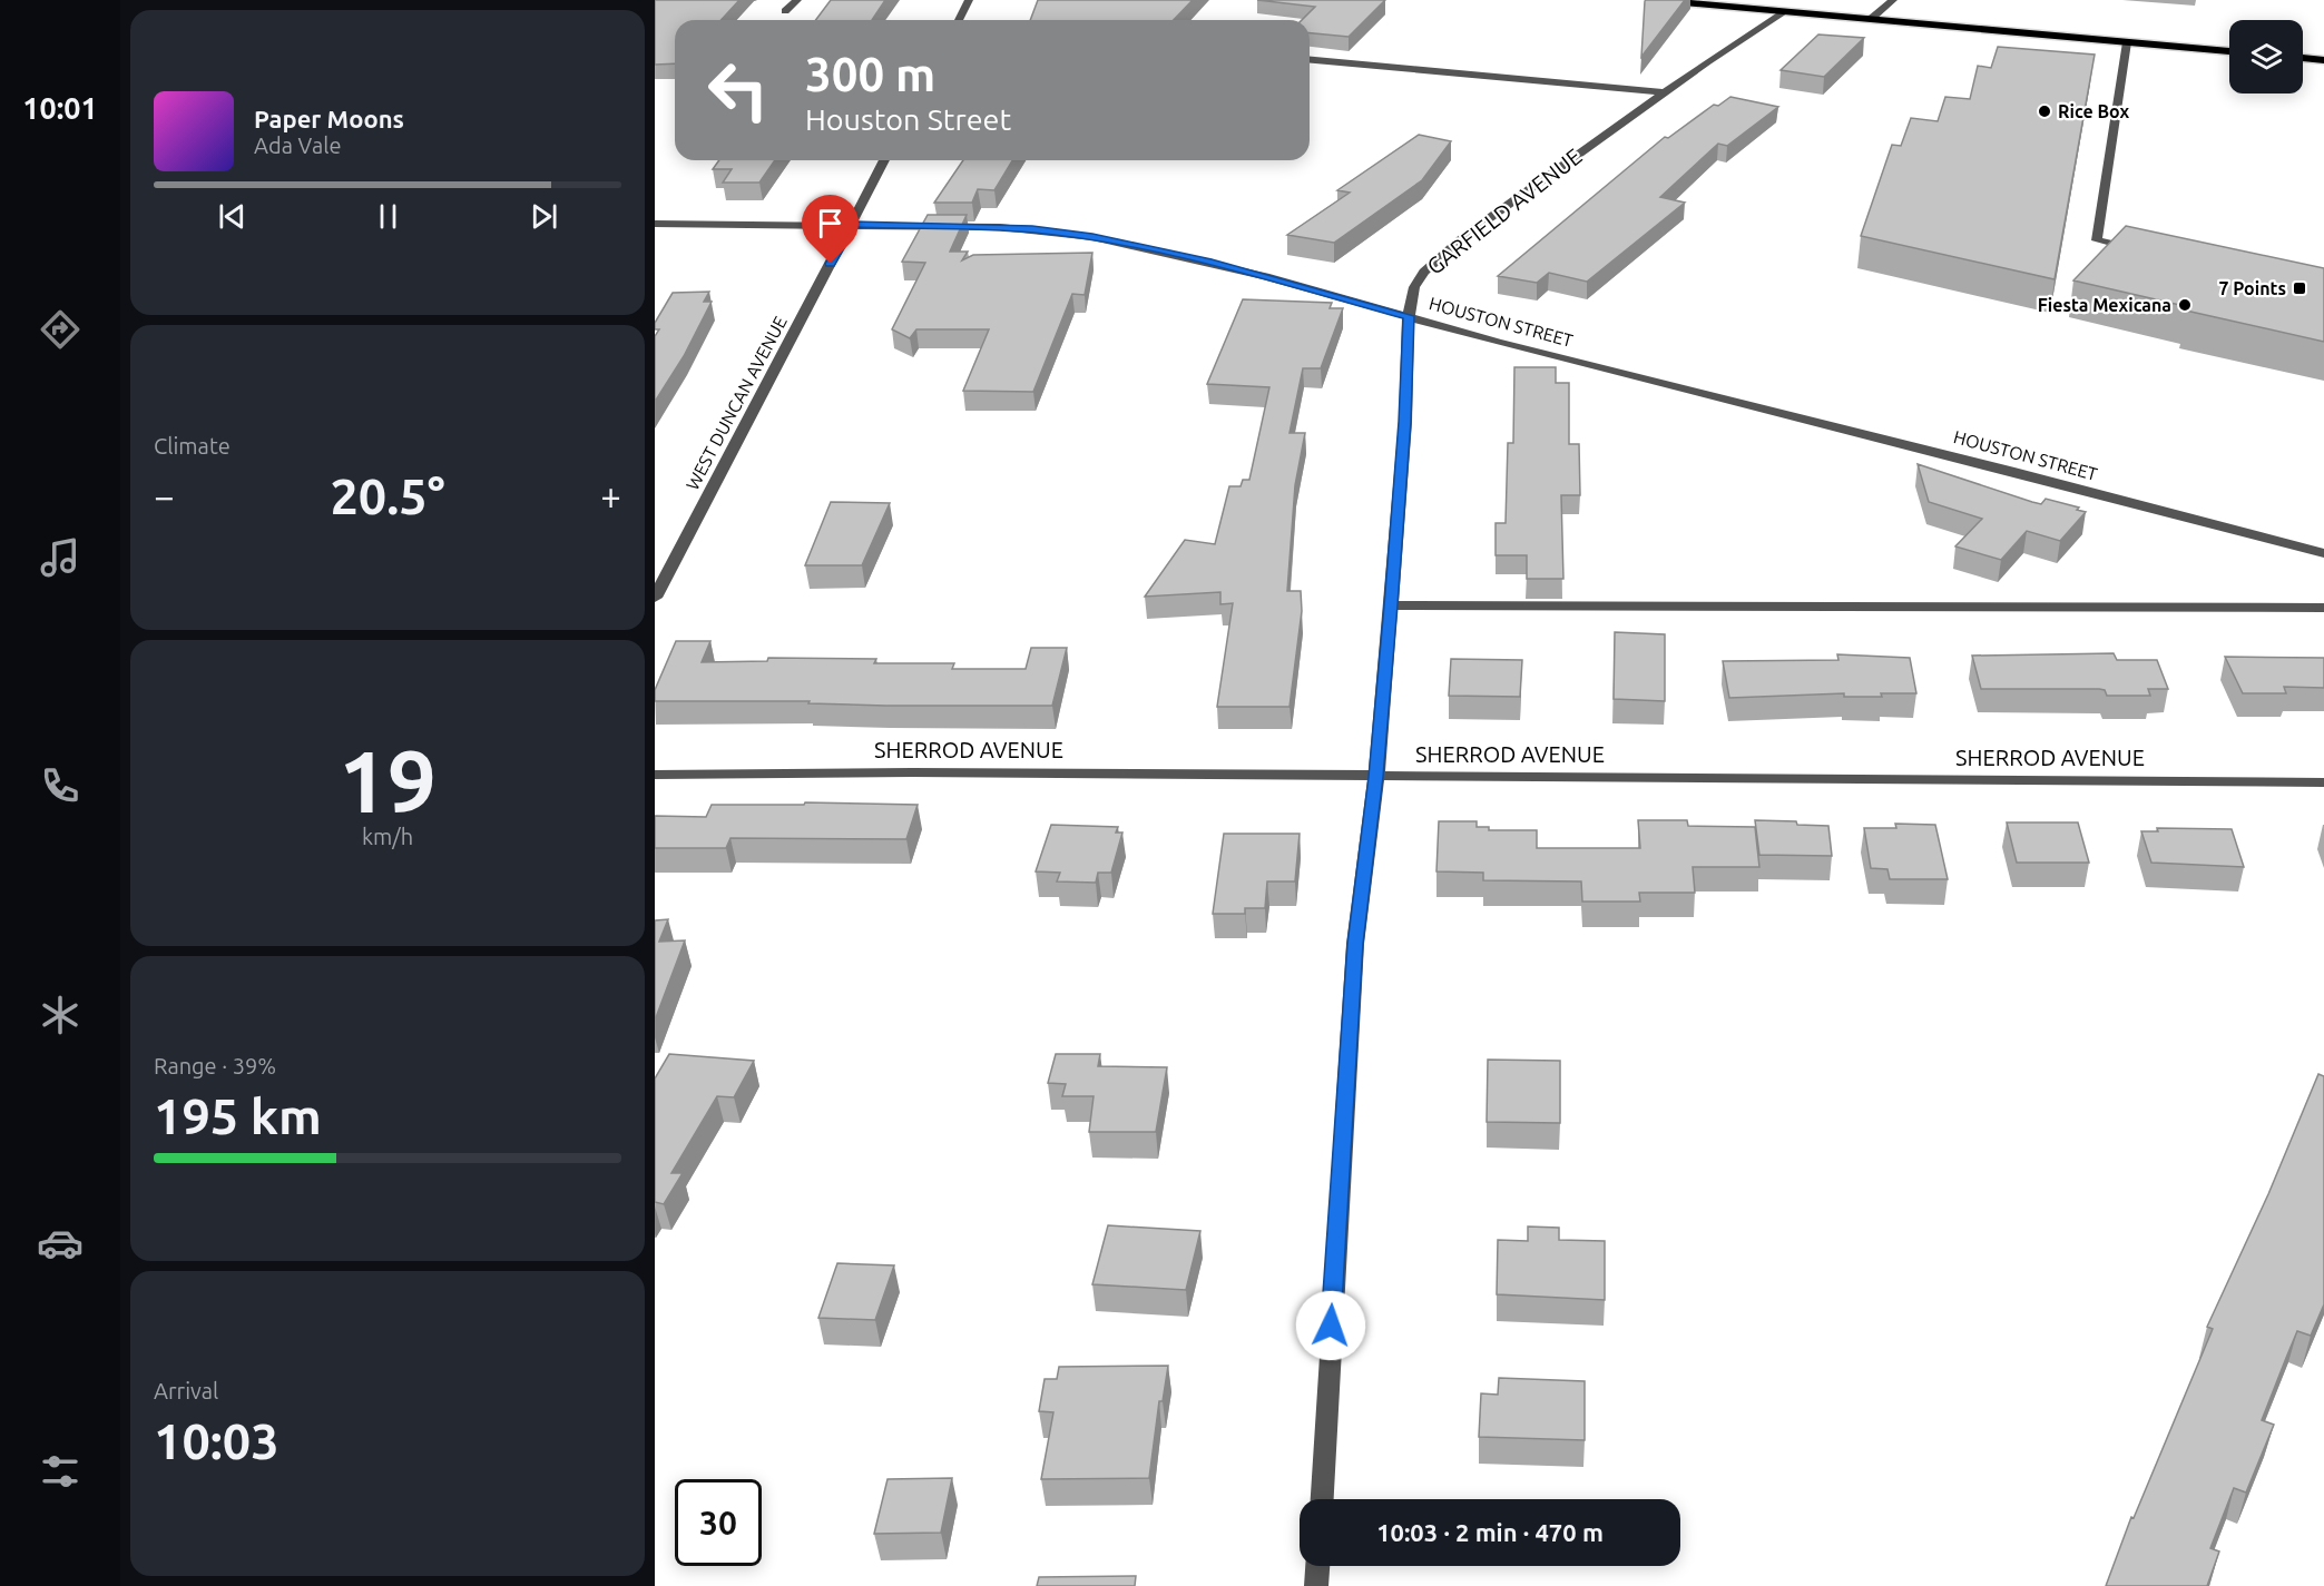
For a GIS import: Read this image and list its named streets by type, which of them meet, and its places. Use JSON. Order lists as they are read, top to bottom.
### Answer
{
  "streets": {
    "street": [
      "GARFIELD AVENUE",
      "HOUSTON STREET",
      "WEST DUNCAN AVENUE",
      "SHERROD AVENUE"
    ]
  },
  "crossings": [
    ["GARFIELD AVENUE", "HOUSTON STREET"],
    ["GARFIELD AVENUE", "SHERROD AVENUE"],
    ["HOUSTON STREET", "WEST DUNCAN AVENUE"]
  ],
  "places": {
    "other": ["Rice Box", "Fiesta Mexicana"],
    "transit": ["7 Points"]
  },
  "page": {
    "tabs": "10:01",
    "turn": ["300 m", "Houston Street"],
    "song": ["Paper Moons", "Ada Vale"],
    "tile": [
      "Climate",
      ["19", "km/h"],
      ["Range · 39%", "195 km"],
      ["Arrival", "10:03"]
    ],
    "heat": ["−", "20.5°", "+"],
    "limit": "30",
    "trip": "10:03 · 2 min · 470 m"
  }
}
